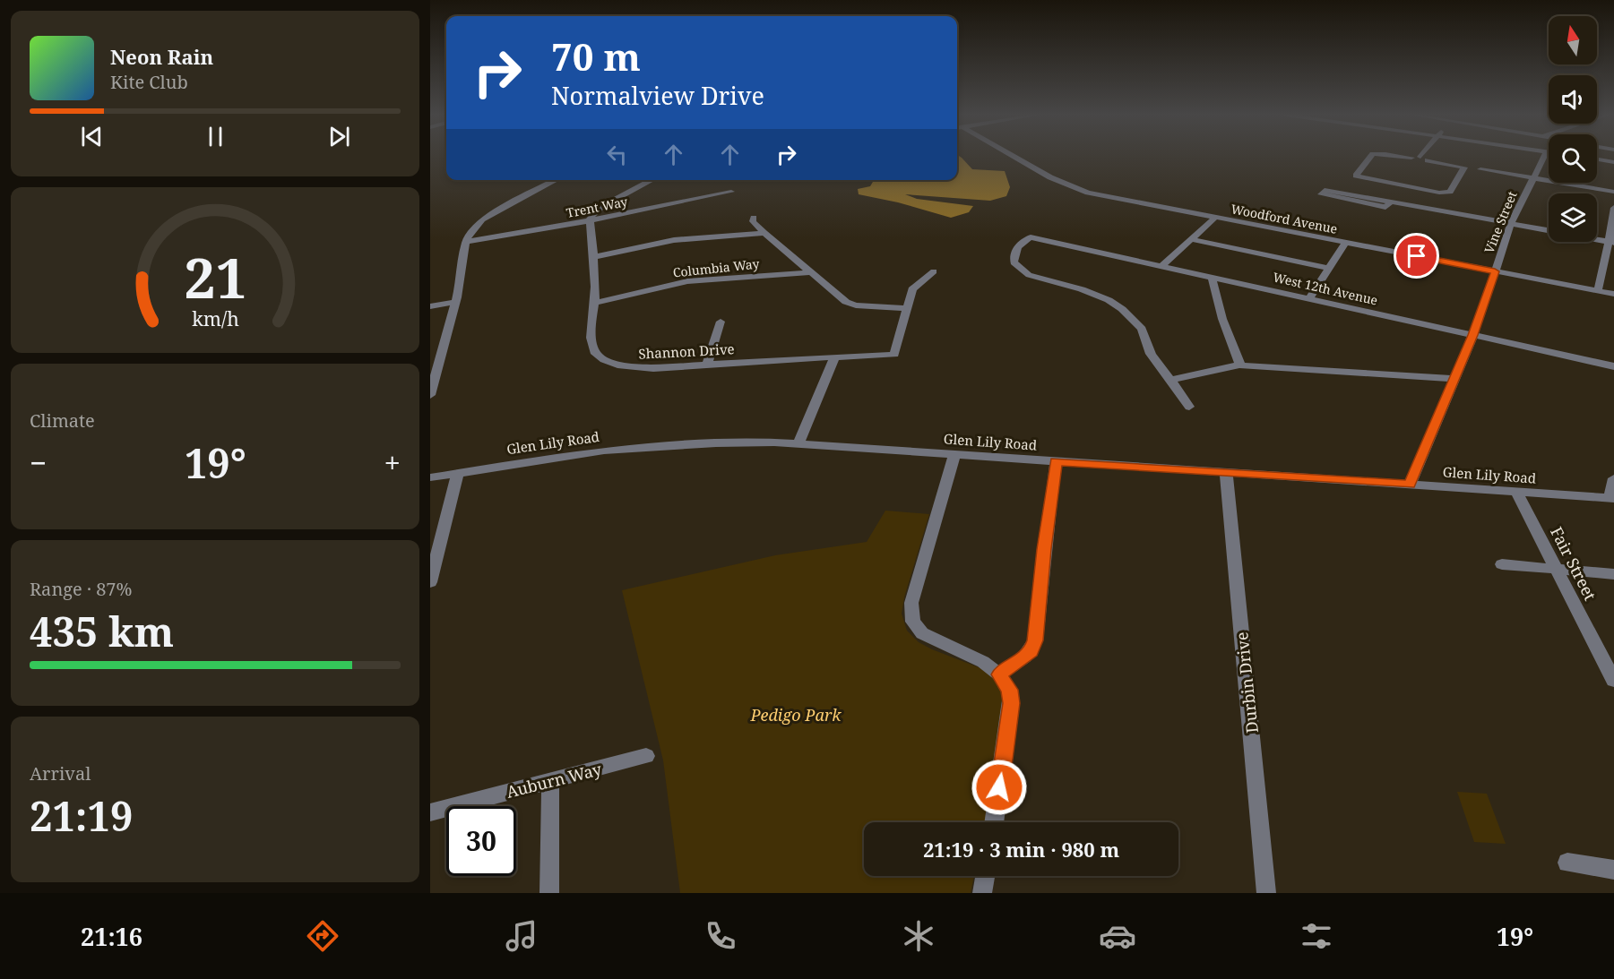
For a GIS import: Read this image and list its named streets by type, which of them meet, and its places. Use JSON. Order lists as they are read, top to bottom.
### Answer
{
  "streets": {
    "street": [
      "Trent Way",
      "Woodford Avenue",
      "Vine Street",
      "Columbia Way",
      "West 12th Avenue",
      "Shannon Drive",
      "Glen Lily Road",
      "Fair Street",
      "Durbin Drive",
      "Auburn Way"
    ]
  },
  "crossings": [
    ["Trent Way", "Shannon Drive"],
    ["Woodford Avenue", "Vine Street"],
    ["Vine Street", "West 12th Avenue"],
    ["Vine Street", "Glen Lily Road"],
    ["Columbia Way", "Shannon Drive"],
    ["Glen Lily Road", "Fair Street"],
    ["Glen Lily Road", "Durbin Drive"]
  ],
  "parks": ["Pedigo Park"],
  "north": "top",
  "page": {
    "turn": ["70 m", "Normalview Drive"],
    "song": ["Neon Rain", "Kite Club"],
    "tile": [
      "Climate",
      ["Range · 87%", "435 km"],
      ["Arrival", "21:19"]
    ],
    "heat": ["−", "19°", "+"],
    "limit": "30",
    "trip": "21:19 · 3 min · 980 m",
    "tabs": ["21:16", "19°"],
    "gauge": ["21", "km/h"]
  }
}
